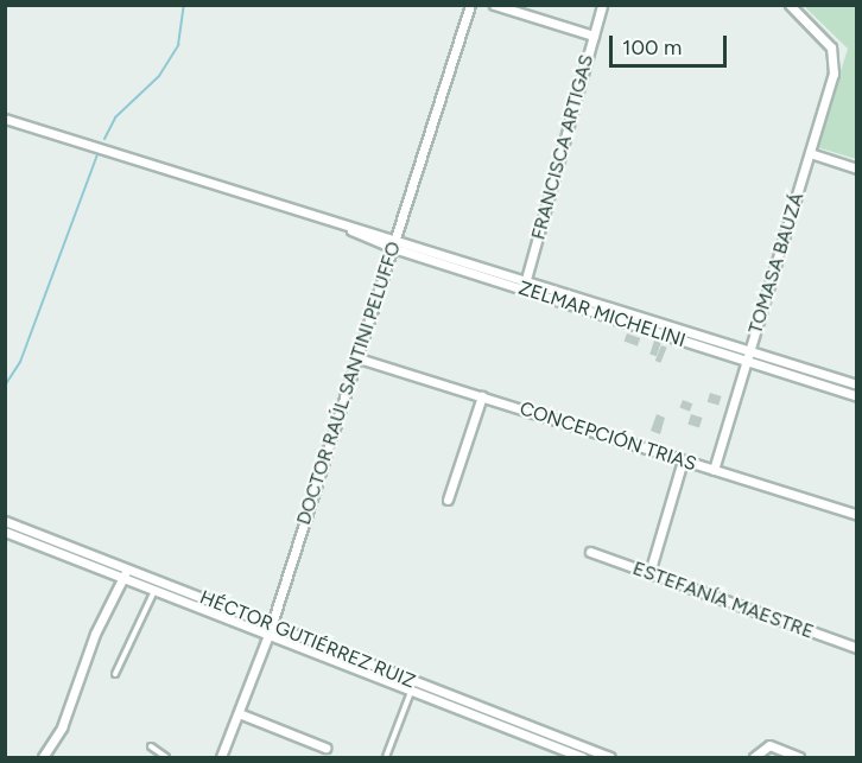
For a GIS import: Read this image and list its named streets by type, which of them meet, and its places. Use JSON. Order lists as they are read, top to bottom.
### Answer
{
  "streets": {
    "street": [
      "FRANCISCA ARTIGAS",
      "TOMASA BAUZÁ",
      "ZELMAR MICHELINI",
      "DOCTOR RAÚL SANTINI PELUFFO",
      "CONCEPCIÓN TRIAS",
      "ESTEFANÍA MAESTRE",
      "HÉCTOR GUTIÉRREZ RUIZ"
    ]
  },
  "crossings": [
    ["FRANCISCA ARTIGAS", "ZELMAR MICHELINI"],
    ["TOMASA BAUZÁ", "ZELMAR MICHELINI"],
    ["TOMASA BAUZÁ", "CONCEPCIÓN TRIAS"],
    ["ZELMAR MICHELINI", "DOCTOR RAÚL SANTINI PELUFFO"],
    ["DOCTOR RAÚL SANTINI PELUFFO", "CONCEPCIÓN TRIAS"],
    ["DOCTOR RAÚL SANTINI PELUFFO", "HÉCTOR GUTIÉRREZ RUIZ"]
  ],
  "scale_bar": "100 m"
}
